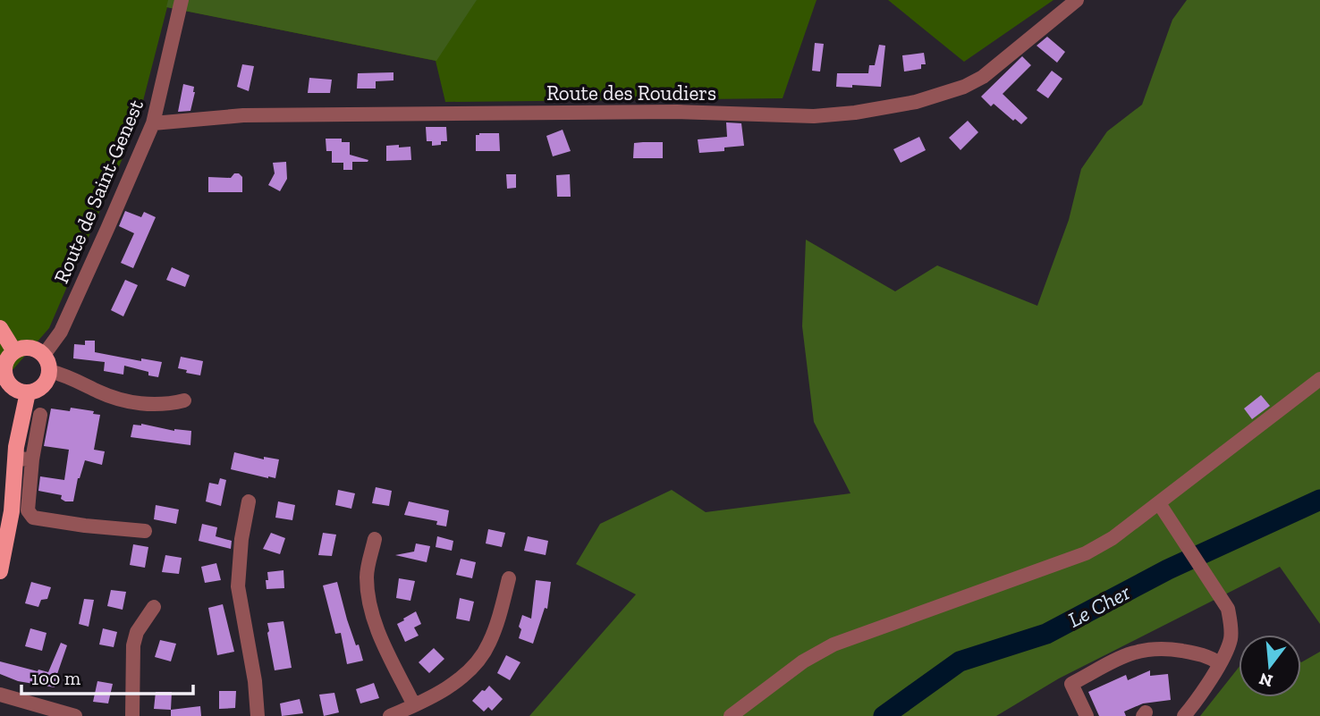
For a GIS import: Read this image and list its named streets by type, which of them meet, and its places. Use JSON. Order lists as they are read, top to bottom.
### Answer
{
  "streets": {
    "street": ["Route des Roudiers", "Route de Saint-Genest"]
  },
  "crossings": [
    ["Route des Roudiers", "Route de Saint-Genest"]
  ],
  "water": ["Le Cher"],
  "scale_bar": "100 m",
  "north": "bottom"
}
